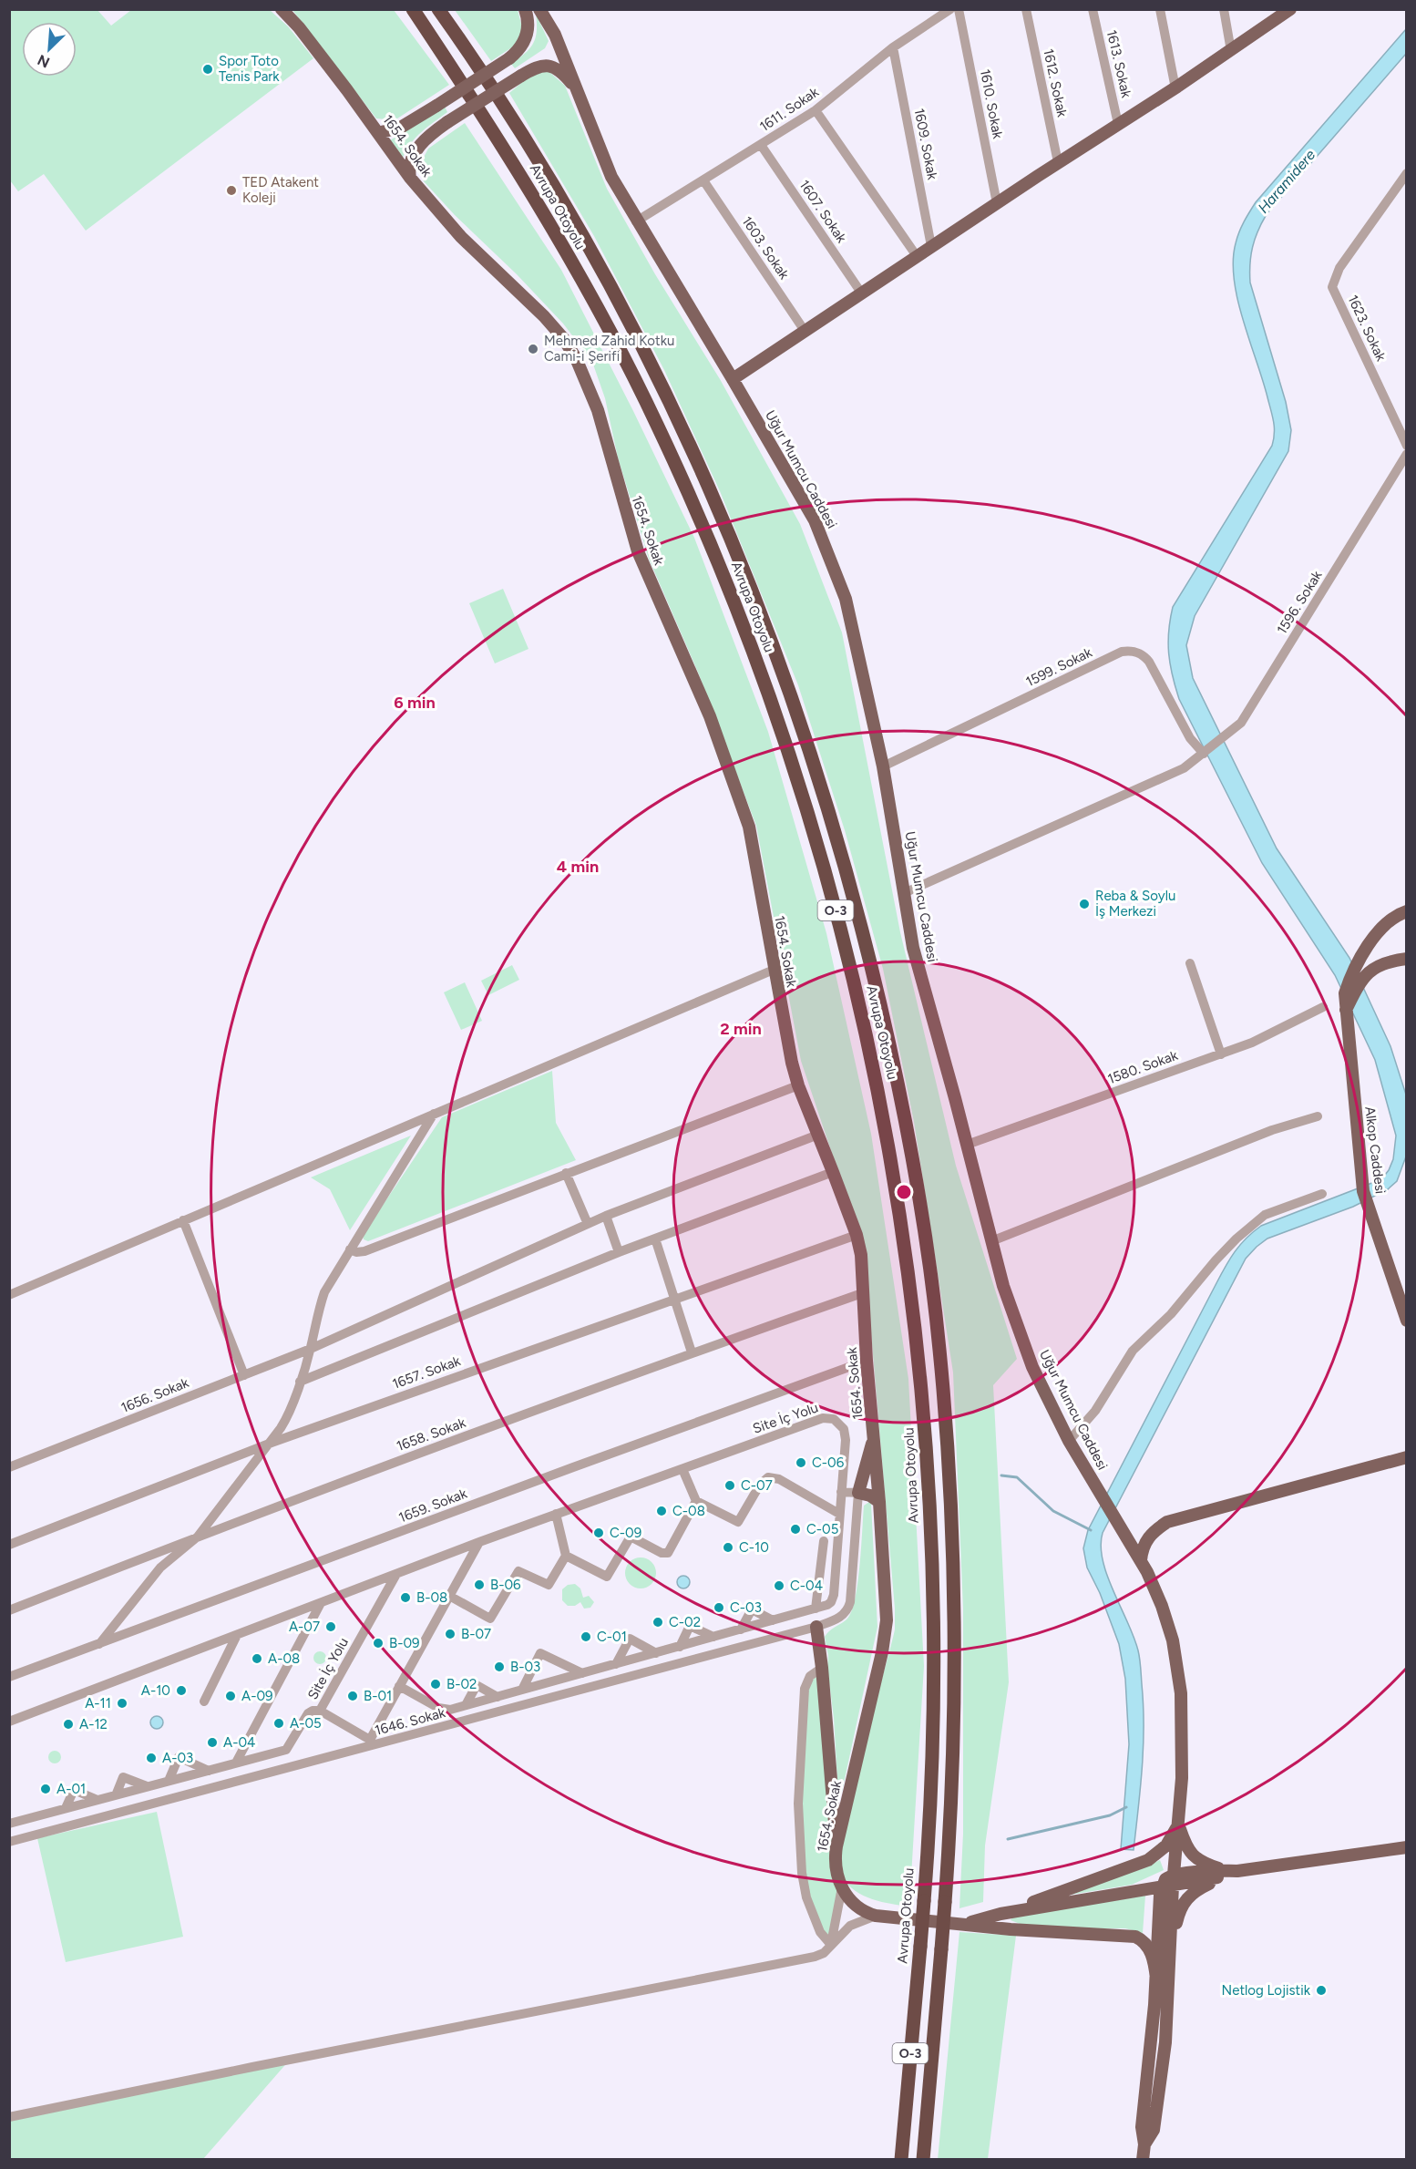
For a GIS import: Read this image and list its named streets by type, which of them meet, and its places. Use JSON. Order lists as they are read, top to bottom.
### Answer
{
  "streets": {
    "highway": ["Avrupa Otoyolu", "O-3"],
    "main road": ["1654. Sokak", "Uğur Mumcu Caddesi", "Alkop Caddesi"],
    "street": [
      "1613. Sokak",
      "1612. Sokak",
      "1610. Sokak",
      "1611. Sokak",
      "1609. Sokak",
      "1607. Sokak",
      "1603. Sokak",
      "1623. Sokak",
      "1596. Sokak",
      "1599. Sokak",
      "1580. Sokak",
      "1657. Sokak",
      "1656. Sokak",
      "Site İç Yolu",
      "1658. Sokak",
      "1659. Sokak",
      "1646. Sokak"
    ]
  },
  "crossings": [
    ["1611. Sokak", "1609. Sokak"],
    ["1611. Sokak", "1607. Sokak"],
    ["1611. Sokak", "1603. Sokak"],
    ["1611. Sokak", "Uğur Mumcu Caddesi"],
    ["1654. Sokak", "Uğur Mumcu Caddesi"],
    ["1654. Sokak", "1657. Sokak"],
    ["1654. Sokak", "1656. Sokak"],
    ["1654. Sokak", "1658. Sokak"],
    ["1654. Sokak", "1659. Sokak"],
    ["Uğur Mumcu Caddesi", "1596. Sokak"],
    ["Uğur Mumcu Caddesi", "1599. Sokak"],
    ["Uğur Mumcu Caddesi", "1580. Sokak"],
    ["1596. Sokak", "1599. Sokak"]
  ],
  "water": ["Haramidere"],
  "places": [
    "Spor Toto Tenis Park",
    "TED Atakent Koleji",
    "Mehmed Zahid Kotku Cami-i Şerifi",
    "Reba & Soylu İş Merkezi",
    "C-06",
    "C-07",
    "C-08",
    "C-05",
    "C-09",
    "C-10",
    "B-06",
    "C-04",
    "B-08",
    "C-03",
    "C-02",
    "A-07",
    "B-07",
    "C-01",
    "B-09",
    "A-08",
    "B-03",
    "B-02",
    "A-10",
    "A-09",
    "B-01",
    "A-11",
    "A-05",
    "A-12",
    "A-04",
    "A-03",
    "A-01",
    "Netlog Lojistik"
  ],
  "north": "bottom left",
  "rings": ["6 min", "4 min", "2 min"]
}
